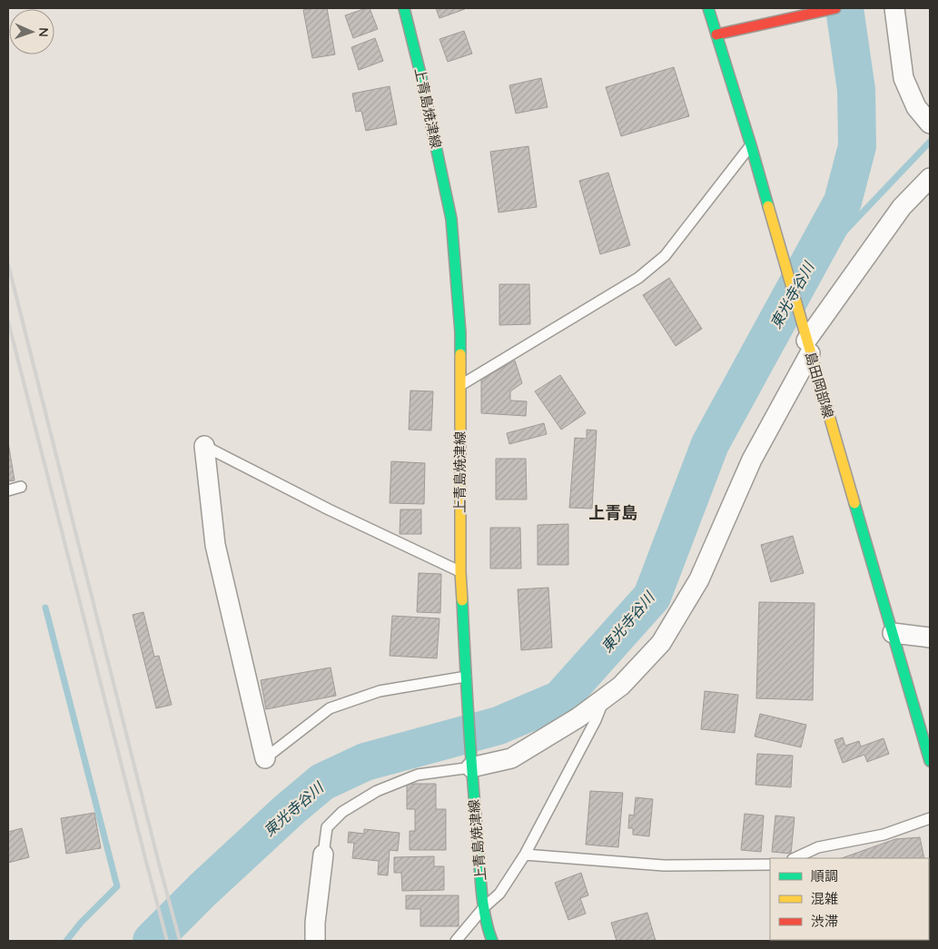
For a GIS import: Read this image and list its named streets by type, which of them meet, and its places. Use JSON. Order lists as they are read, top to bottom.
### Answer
{
  "streets": {
    "main road": ["上青島焼津線", "島田岡部線"]
  },
  "districts": ["上青島"],
  "water": ["東光寺谷川"],
  "legend": ["順調", "混雑", "渋滞"],
  "north": "right"
}
